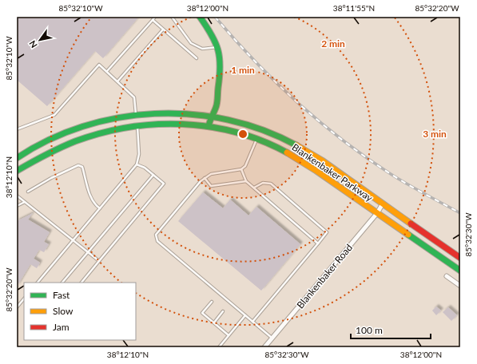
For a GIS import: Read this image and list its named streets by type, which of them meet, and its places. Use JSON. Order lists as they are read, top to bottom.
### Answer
{
  "streets": {
    "main road": ["Blankenbaker Parkway"],
    "street": ["Blankenbaker Road"]
  },
  "crossings": [
    ["Blankenbaker Parkway", "Blankenbaker Road"]
  ],
  "legend": ["Fast", "Slow", "Jam"],
  "scale_bar": "100 m",
  "north": "bottom left",
  "coordinates": [
    "85°32'10\"W",
    "38°12'00\"N",
    "38°11'55\"N",
    "85°32'20\"W",
    "38°12'10\"N",
    "85°32'30\"W"
  ],
  "rings": ["2 min", "1 min", "3 min"]
}
